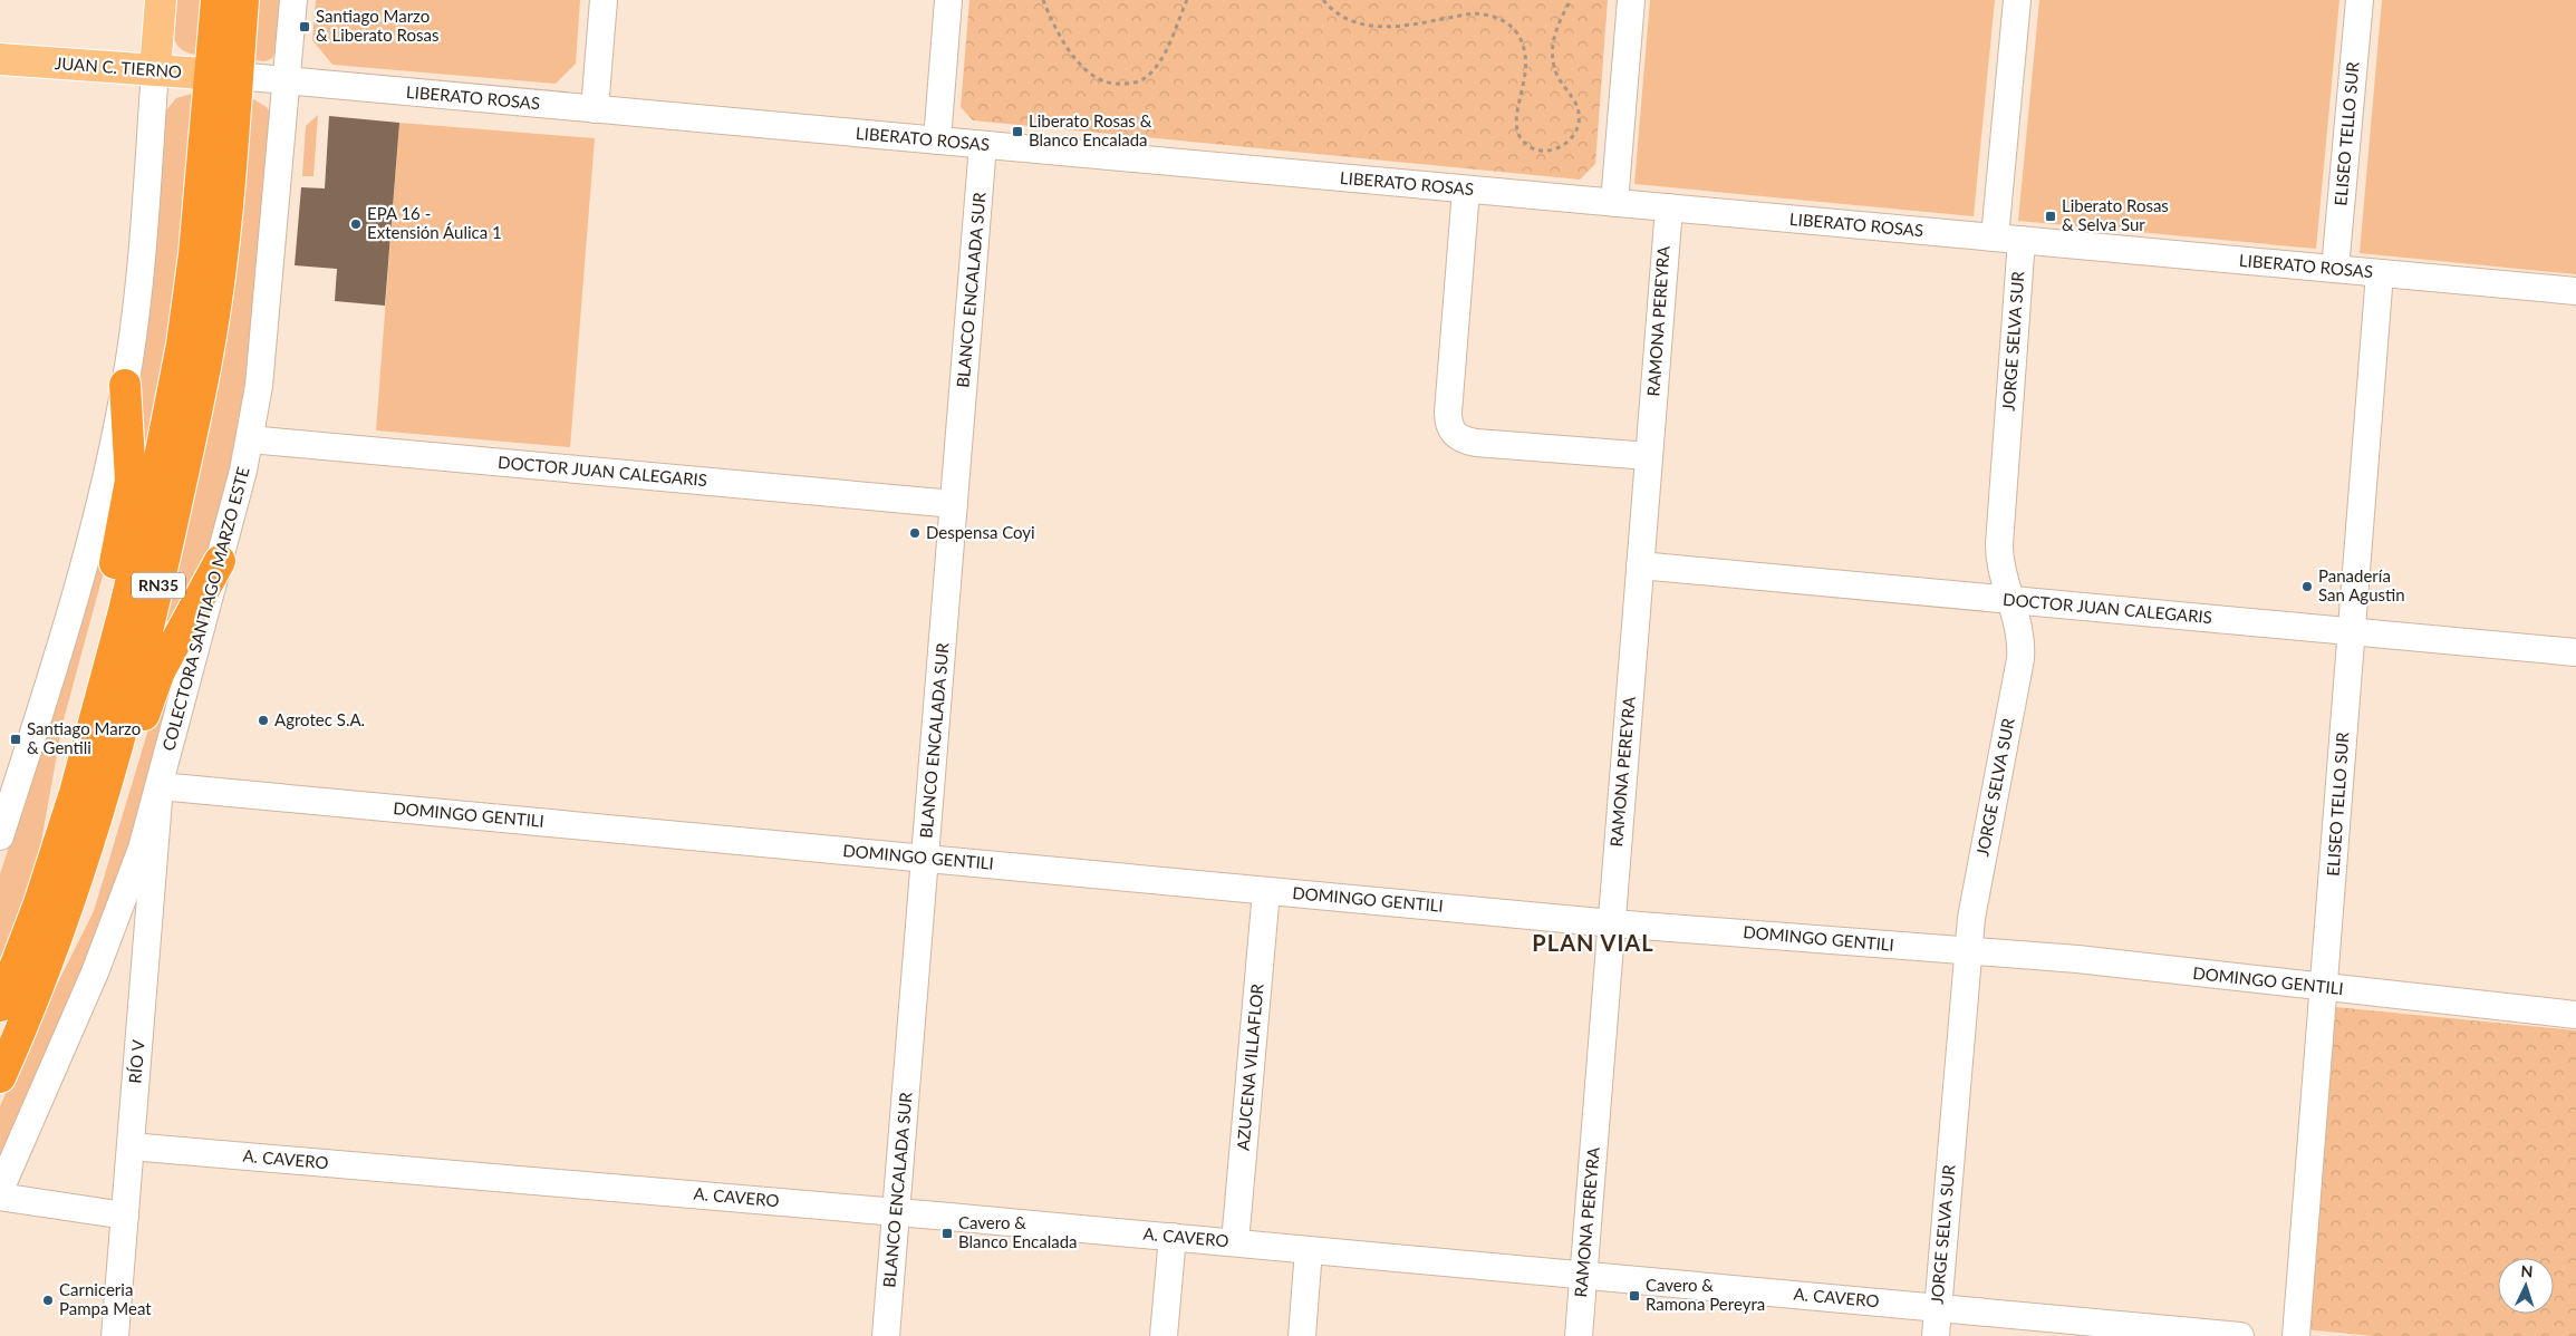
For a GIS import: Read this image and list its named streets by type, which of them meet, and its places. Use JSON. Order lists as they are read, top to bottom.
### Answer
{
  "streets": {
    "highway": ["RN35"],
    "main road": ["JUAN C. TIERNO"],
    "street": [
      "LIBERATO ROSAS",
      "ELISEO TELLO SUR",
      "BLANCO ENCALADA SUR",
      "RAMONA PEREYRA",
      "JORGE SELVA SUR",
      "DOCTOR JUAN CALEGARIS",
      "COLECTORA SANTIAGO MARZO ESTE",
      "DOMINGO GENTILI",
      "RÍO V",
      "AZUCENA VILLAFLOR",
      "A. CAVERO"
    ]
  },
  "crossings": [
    ["JUAN C. TIERNO", "LIBERATO ROSAS"],
    ["JUAN C. TIERNO", "RN35"],
    ["LIBERATO ROSAS", "ELISEO TELLO SUR"],
    ["LIBERATO ROSAS", "BLANCO ENCALADA SUR"],
    ["LIBERATO ROSAS", "RAMONA PEREYRA"],
    ["LIBERATO ROSAS", "JORGE SELVA SUR"],
    ["LIBERATO ROSAS", "RN35"],
    ["LIBERATO ROSAS", "COLECTORA SANTIAGO MARZO ESTE"],
    ["ELISEO TELLO SUR", "DOCTOR JUAN CALEGARIS"],
    ["ELISEO TELLO SUR", "DOMINGO GENTILI"],
    ["BLANCO ENCALADA SUR", "DOCTOR JUAN CALEGARIS"],
    ["BLANCO ENCALADA SUR", "DOMINGO GENTILI"],
    ["BLANCO ENCALADA SUR", "A. CAVERO"],
    ["RAMONA PEREYRA", "DOCTOR JUAN CALEGARIS"],
    ["RAMONA PEREYRA", "DOMINGO GENTILI"],
    ["RAMONA PEREYRA", "A. CAVERO"],
    ["JORGE SELVA SUR", "DOCTOR JUAN CALEGARIS"],
    ["JORGE SELVA SUR", "DOMINGO GENTILI"],
    ["JORGE SELVA SUR", "A. CAVERO"],
    ["DOCTOR JUAN CALEGARIS", "COLECTORA SANTIAGO MARZO ESTE"],
    ["COLECTORA SANTIAGO MARZO ESTE", "DOMINGO GENTILI"],
    ["COLECTORA SANTIAGO MARZO ESTE", "RÍO V"],
    ["DOMINGO GENTILI", "RÍO V"],
    ["DOMINGO GENTILI", "AZUCENA VILLAFLOR"],
    ["RÍO V", "A. CAVERO"],
    ["AZUCENA VILLAFLOR", "A. CAVERO"]
  ],
  "districts": ["PLAN VIAL"],
  "places": {
    "transit": [
      "Santiago Marzo & Liberato Rosas",
      "Liberato Rosas & Blanco Encalada",
      "Liberato Rosas & Selva Sur",
      "Santiago Marzo & Gentili",
      "Cavero & Blanco Encalada",
      "Cavero & Ramona Pereyra"
    ],
    "other": [
      "EPA 16 - Extensión Áulica 1",
      "Despensa Coyi",
      "Panadería San Agustin",
      "Agrotec S.A.",
      "Carniceria Pampa Meat"
    ]
  },
  "north": "top"
}
